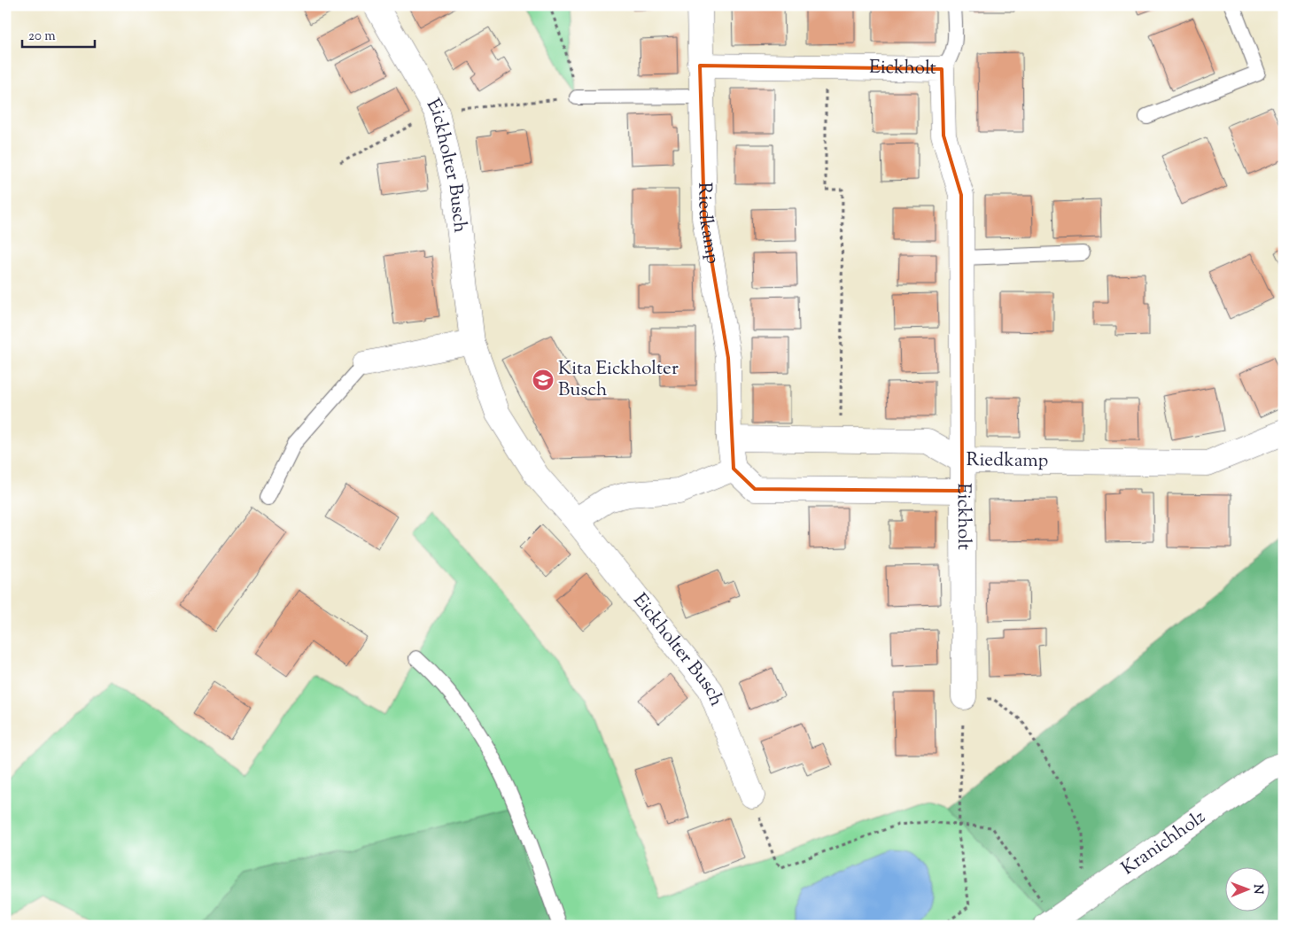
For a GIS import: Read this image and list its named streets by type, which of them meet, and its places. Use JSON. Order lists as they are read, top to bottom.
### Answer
{
  "streets": {
    "street": [
      "Eickholt",
      "Eickholter Busch",
      "Riedkamp",
      "Kranichholz"
    ]
  },
  "crossings": [
    ["Eickholt", "Riedkamp"]
  ],
  "places": {
    "school or university": ["Kita Eickholter Busch"]
  },
  "scale_bar": "20 m",
  "north": "right"
}
